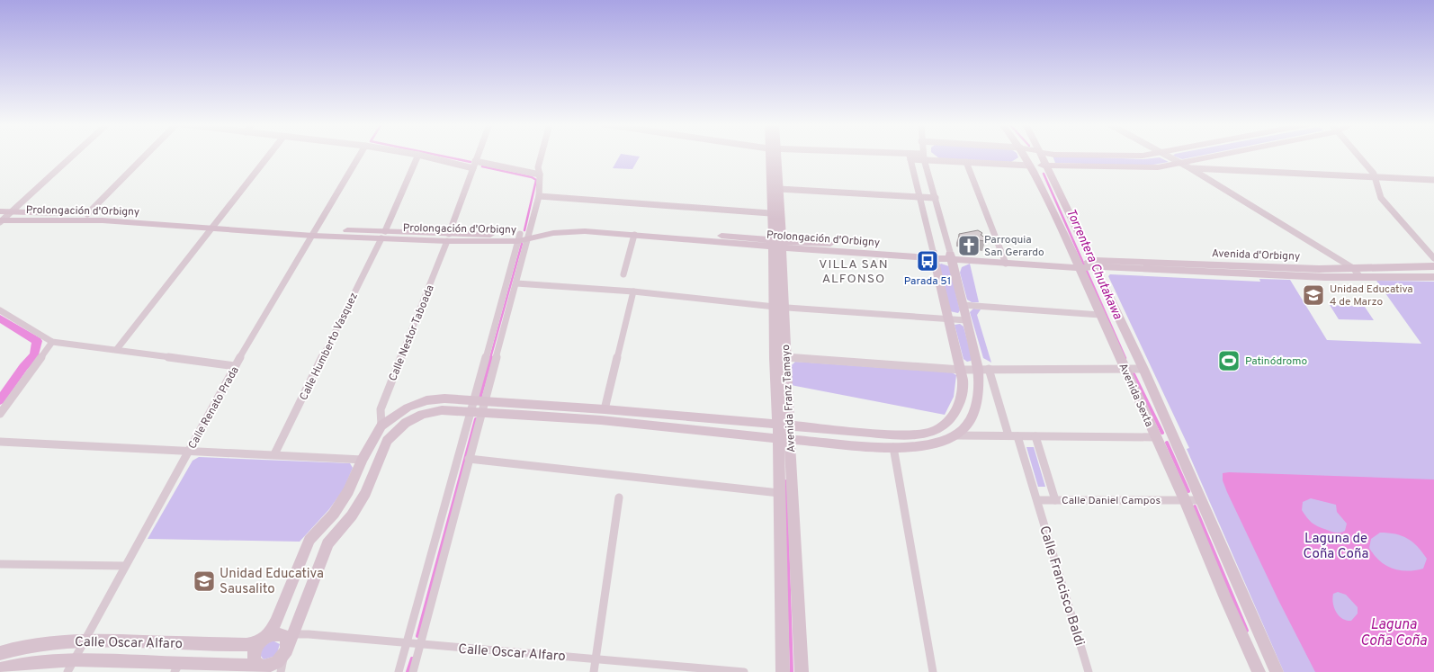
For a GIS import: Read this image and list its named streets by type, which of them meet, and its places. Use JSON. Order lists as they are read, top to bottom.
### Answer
{
  "streets": {
    "main road": [
      "Prolongación d'Orbigny",
      "Avenida d'Orbigny",
      "Avenida Sexta",
      "Avenida Franz Tamayo",
      "Calle Oscar Alfaro"
    ],
    "street": [
      "Calle Nestor Taboada",
      "Calle Humberto Vasquez",
      "Calle Renato Prada",
      "Calle Daniel Campos",
      "Calle Francisco Baldi"
    ]
  },
  "crossings": [
    ["Prolongación d'Orbigny", "Avenida d'Orbigny"],
    ["Prolongación d'Orbigny", "Calle Nestor Taboada"],
    ["Prolongación d'Orbigny", "Calle Humberto Vasquez"],
    ["Prolongación d'Orbigny", "Avenida Sexta"],
    ["Prolongación d'Orbigny", "Avenida Franz Tamayo"],
    ["Prolongación d'Orbigny", "Calle Renato Prada"],
    ["Avenida d'Orbigny", "Avenida Sexta"],
    ["Avenida Sexta", "Calle Daniel Campos"],
    ["Calle Renato Prada", "Calle Oscar Alfaro"],
    ["Calle Daniel Campos", "Calle Francisco Baldi"]
  ],
  "districts": ["VILLA SAN ALFONSO"],
  "water": ["Torrentera Chutakawa", "Laguna Coña Coña"],
  "parks": ["Laguna de Coña Coña"],
  "places": {
    "church": ["Parroquia San Gerardo"],
    "bus stop": ["Parada 51"],
    "school or university": ["Unidad Educativa 4 de Marzo", "Unidad Educativa Sausalito"],
    "sports": ["Patinódromo"]
  }
}
